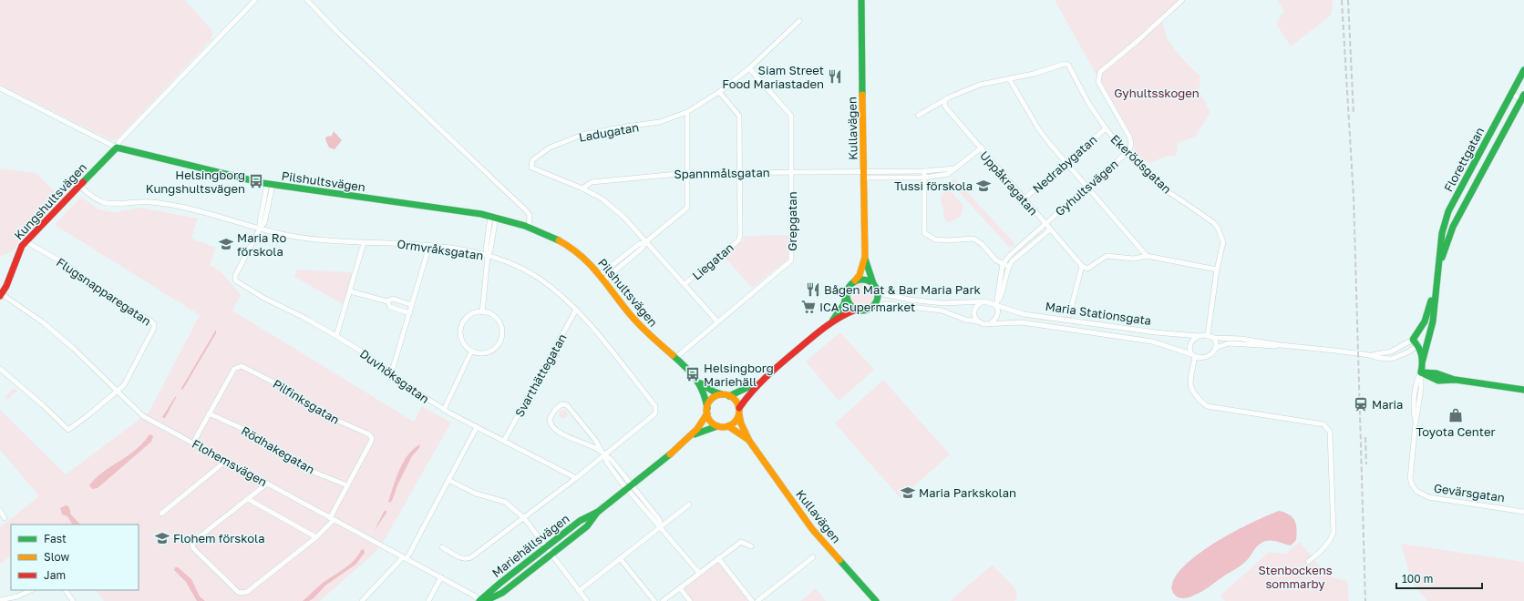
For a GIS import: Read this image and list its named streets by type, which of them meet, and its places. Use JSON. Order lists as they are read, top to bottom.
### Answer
{
  "streets": {
    "street": [
      "Kullavägen",
      "Ladugatan",
      "Florettgatan",
      "Nedrabygatan",
      "Ekerödsgatan",
      "Spannmålsgatan",
      "Pilshultsvägen",
      "Uppåkragatan",
      "Gyhultsvägen",
      "Kungshultsvägen",
      "Grepgatan",
      "Ormvråksgatan",
      "Liegatan",
      "Flugsnapparegatan",
      "Maria Stationsgata",
      "Svarthättegatan",
      "Duvhöksgatan",
      "Pilfinksgatan",
      "Rödhakegatan",
      "Flohemsvägen",
      "Gevärsgatan",
      "Mariehällsvägen"
    ]
  },
  "crossings": [
    ["Kullavägen", "Spannmålsgatan"],
    ["Kullavägen", "Pilshultsvägen"],
    ["Kullavägen", "Uppåkragatan"],
    ["Kullavägen", "Maria Stationsgata"],
    ["Kullavägen", "Mariehällsvägen"],
    ["Ladugatan", "Spannmålsgatan"],
    ["Ladugatan", "Grepgatan"],
    ["Ladugatan", "Liegatan"],
    ["Florettgatan", "Maria Stationsgata"],
    ["Florettgatan", "Gevärsgatan"],
    ["Nedrabygatan", "Ekerödsgatan"],
    ["Nedrabygatan", "Uppåkragatan"],
    ["Ekerödsgatan", "Gyhultsvägen"],
    ["Ekerödsgatan", "Maria Stationsgata"],
    ["Spannmålsgatan", "Uppåkragatan"],
    ["Spannmålsgatan", "Grepgatan"],
    ["Spannmålsgatan", "Liegatan"],
    ["Pilshultsvägen", "Kungshultsvägen"],
    ["Pilshultsvägen", "Grepgatan"],
    ["Pilshultsvägen", "Duvhöksgatan"],
    ["Pilshultsvägen", "Mariehällsvägen"],
    ["Uppåkragatan", "Gyhultsvägen"],
    ["Gyhultsvägen", "Maria Stationsgata"],
    ["Kungshultsvägen", "Ormvråksgatan"],
    ["Kungshultsvägen", "Flugsnapparegatan"],
    ["Kungshultsvägen", "Flohemsvägen"],
    ["Ormvråksgatan", "Svarthättegatan"],
    ["Ormvråksgatan", "Duvhöksgatan"],
    ["Flugsnapparegatan", "Flohemsvägen"],
    ["Svarthättegatan", "Duvhöksgatan"],
    ["Pilfinksgatan", "Rödhakegatan"],
    ["Pilfinksgatan", "Flohemsvägen"],
    ["Flohemsvägen", "Mariehällsvägen"]
  ],
  "parks": ["Gyhultsskogen", "Stenbockens sommarby"],
  "places": {
    "restaurant": ["Siam Street Food Mariastaden", "Bågen Mat & Bar Maria Park"],
    "bus stop": ["Helsingborg Kungshultsvägen", "Helsingborg Mariehäll"],
    "school or university": [
      "Tussi förskola",
      "Maria Ro förskola",
      "Maria Parkskolan",
      "Flohem förskola"
    ],
    "supermarket": ["ICA Supermarket"],
    "station": ["Maria"],
    "shop": ["Toyota Center"]
  },
  "legend": ["Fast", "Slow", "Jam"],
  "scale_bar": "100 m"
}
